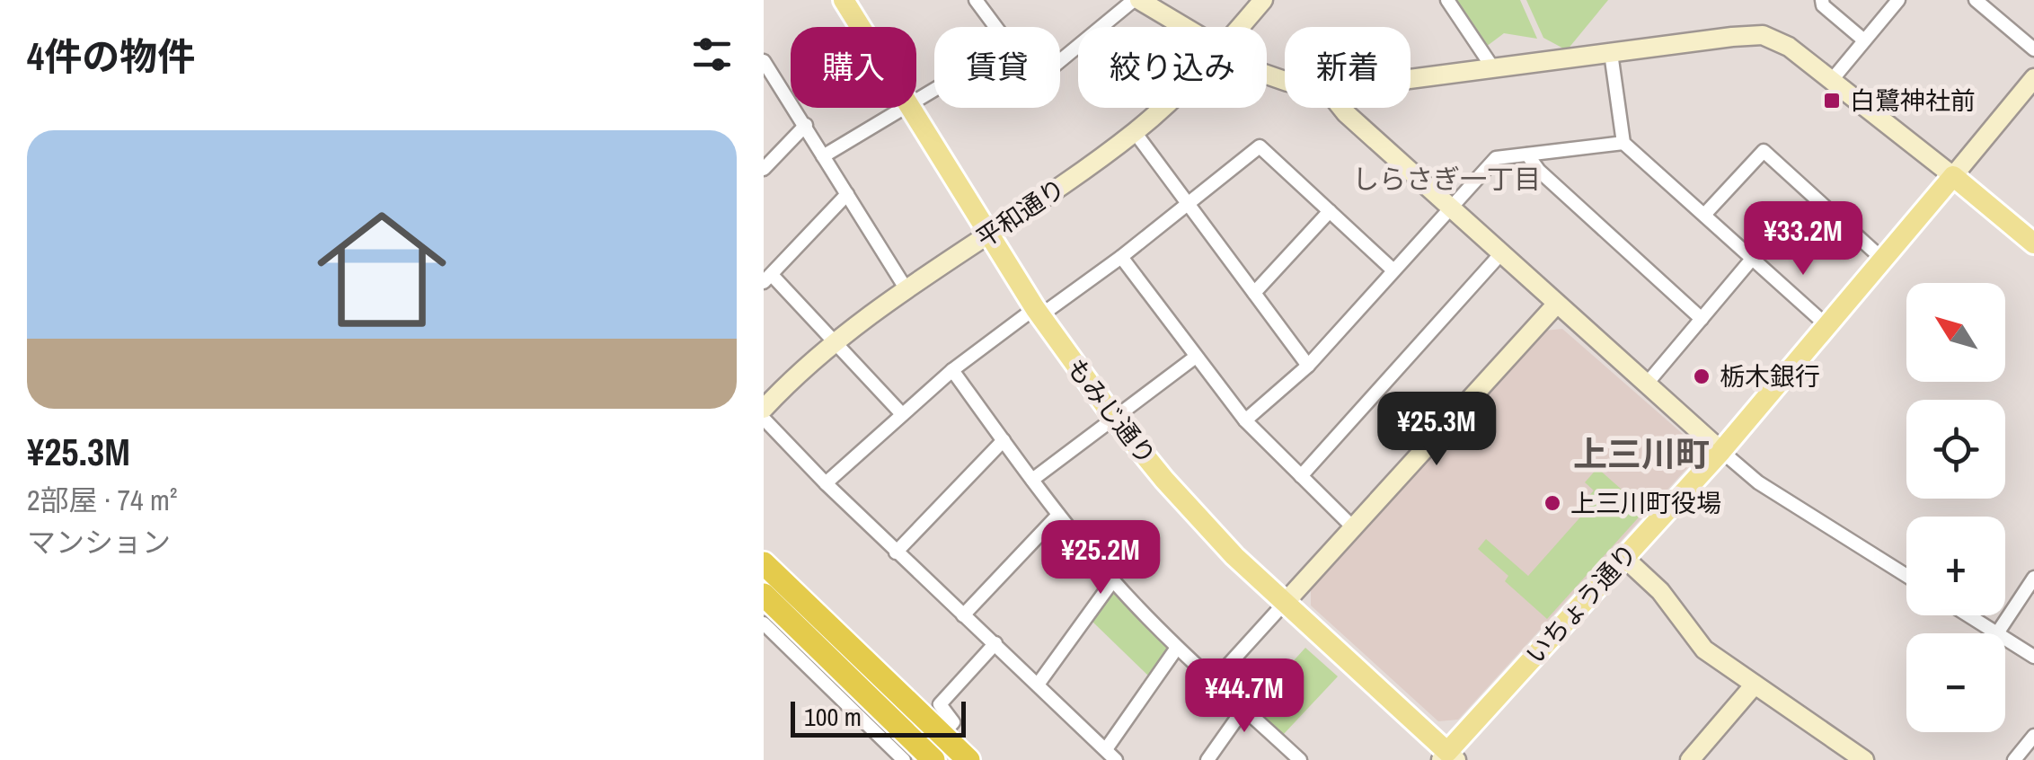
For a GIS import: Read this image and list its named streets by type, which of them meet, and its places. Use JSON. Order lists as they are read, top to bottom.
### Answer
{
  "streets": {
    "main road": ["もみじ通り", "いちょう通り"],
    "street": ["平和通り"]
  },
  "crossings": [
    ["平和通り", "もみじ通り"],
    ["もみじ通り", "いちょう通り"]
  ],
  "districts": ["しらさぎ一丁目", "上三川町"],
  "places": {
    "transit": ["白鷺神社前"],
    "other": ["栃木銀行", "上三川町役場"]
  },
  "scale_bar": "100 m",
  "north": "top left",
  "page": {
    "heading": "4件の物件",
    "chip": [
      "購入",
      "賃貸",
      "絞り込み",
      "新着"
    ],
    "list": [
      {
        "name": "¥25.3M",
        "note": "2部屋 · 74 m² · マンション"
      }
    ],
    "price": [
      "¥33.2M",
      "¥25.3M",
      "¥25.2M",
      "¥44.7M"
    ],
    "map_buttons": ["+", "−"],
    "scale": "100 m"
  }
}
